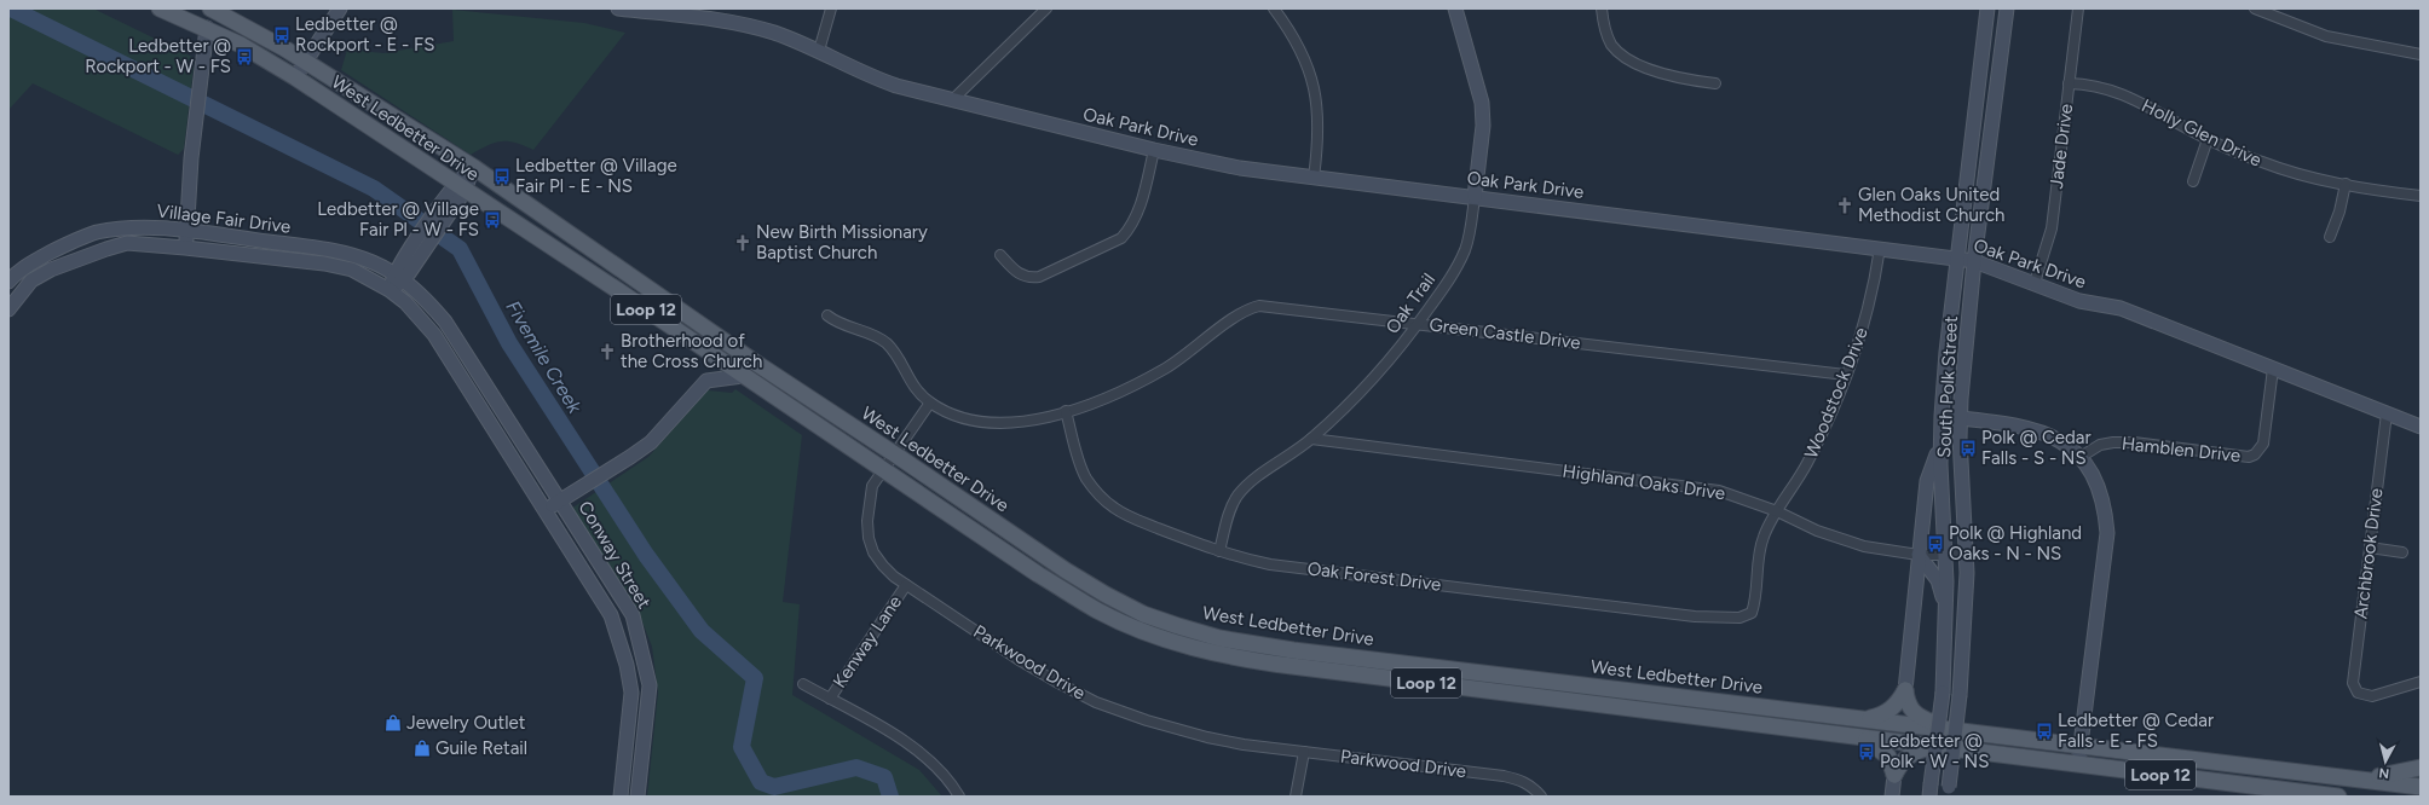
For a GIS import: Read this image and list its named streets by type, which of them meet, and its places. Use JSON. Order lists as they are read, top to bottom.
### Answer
{
  "streets": {
    "main road": ["West Ledbetter Drive", "Loop 12"],
    "street": [
      "Oak Park Drive",
      "Holly Glen Drive",
      "Jade Drive",
      "Village Fair Drive",
      "Oak Trail",
      "Green Castle Drive",
      "South Polk Street",
      "Woodstock Drive",
      "Hamblen Drive",
      "Highland Oaks Drive",
      "Archbrook Drive",
      "Conway Street",
      "Oak Forest Drive",
      "Kenway Lane",
      "Parkwood Drive"
    ]
  },
  "crossings": [
    ["Oak Park Drive", "Jade Drive"],
    ["Oak Park Drive", "Oak Trail"],
    ["Oak Park Drive", "South Polk Street"],
    ["Oak Park Drive", "Woodstock Drive"],
    ["Oak Park Drive", "Hamblen Drive"],
    ["Oak Park Drive", "Archbrook Drive"],
    ["West Ledbetter Drive", "Conway Street"],
    ["West Ledbetter Drive", "Parkwood Drive"],
    ["Holly Glen Drive", "Jade Drive"],
    ["Village Fair Drive", "Conway Street"],
    ["Oak Trail", "Green Castle Drive"],
    ["Oak Trail", "Highland Oaks Drive"],
    ["Oak Trail", "Oak Forest Drive"],
    ["Green Castle Drive", "Woodstock Drive"],
    ["Green Castle Drive", "Oak Forest Drive"],
    ["Green Castle Drive", "Parkwood Drive"],
    ["South Polk Street", "Highland Oaks Drive"],
    ["Woodstock Drive", "Highland Oaks Drive"],
    ["Woodstock Drive", "Oak Forest Drive"],
    ["Kenway Lane", "Parkwood Drive"]
  ],
  "water": ["Fivemile Creek"],
  "places": {
    "bus stop": [
      "Ledbetter @ Rockport - E - FS",
      "Ledbetter @ Rockport - W - FS",
      "Ledbetter @ Village Fair Pl - E - NS",
      "Ledbetter @ Village Fair Pl - W - FS",
      "Polk @ Cedar Falls - S - NS",
      "Polk @ Highland Oaks - N - NS",
      "Ledbetter @ Cedar Falls - E - FS",
      "Ledbetter @ Polk - W - NS"
    ],
    "church": ["Glen Oaks United Methodist Church", "New Birth Missionary Baptist Church", "Brotherhood of the Cross Church"],
    "shop": ["Jewelry Outlet", "Guile Retail"]
  },
  "north": "bottom"
}
